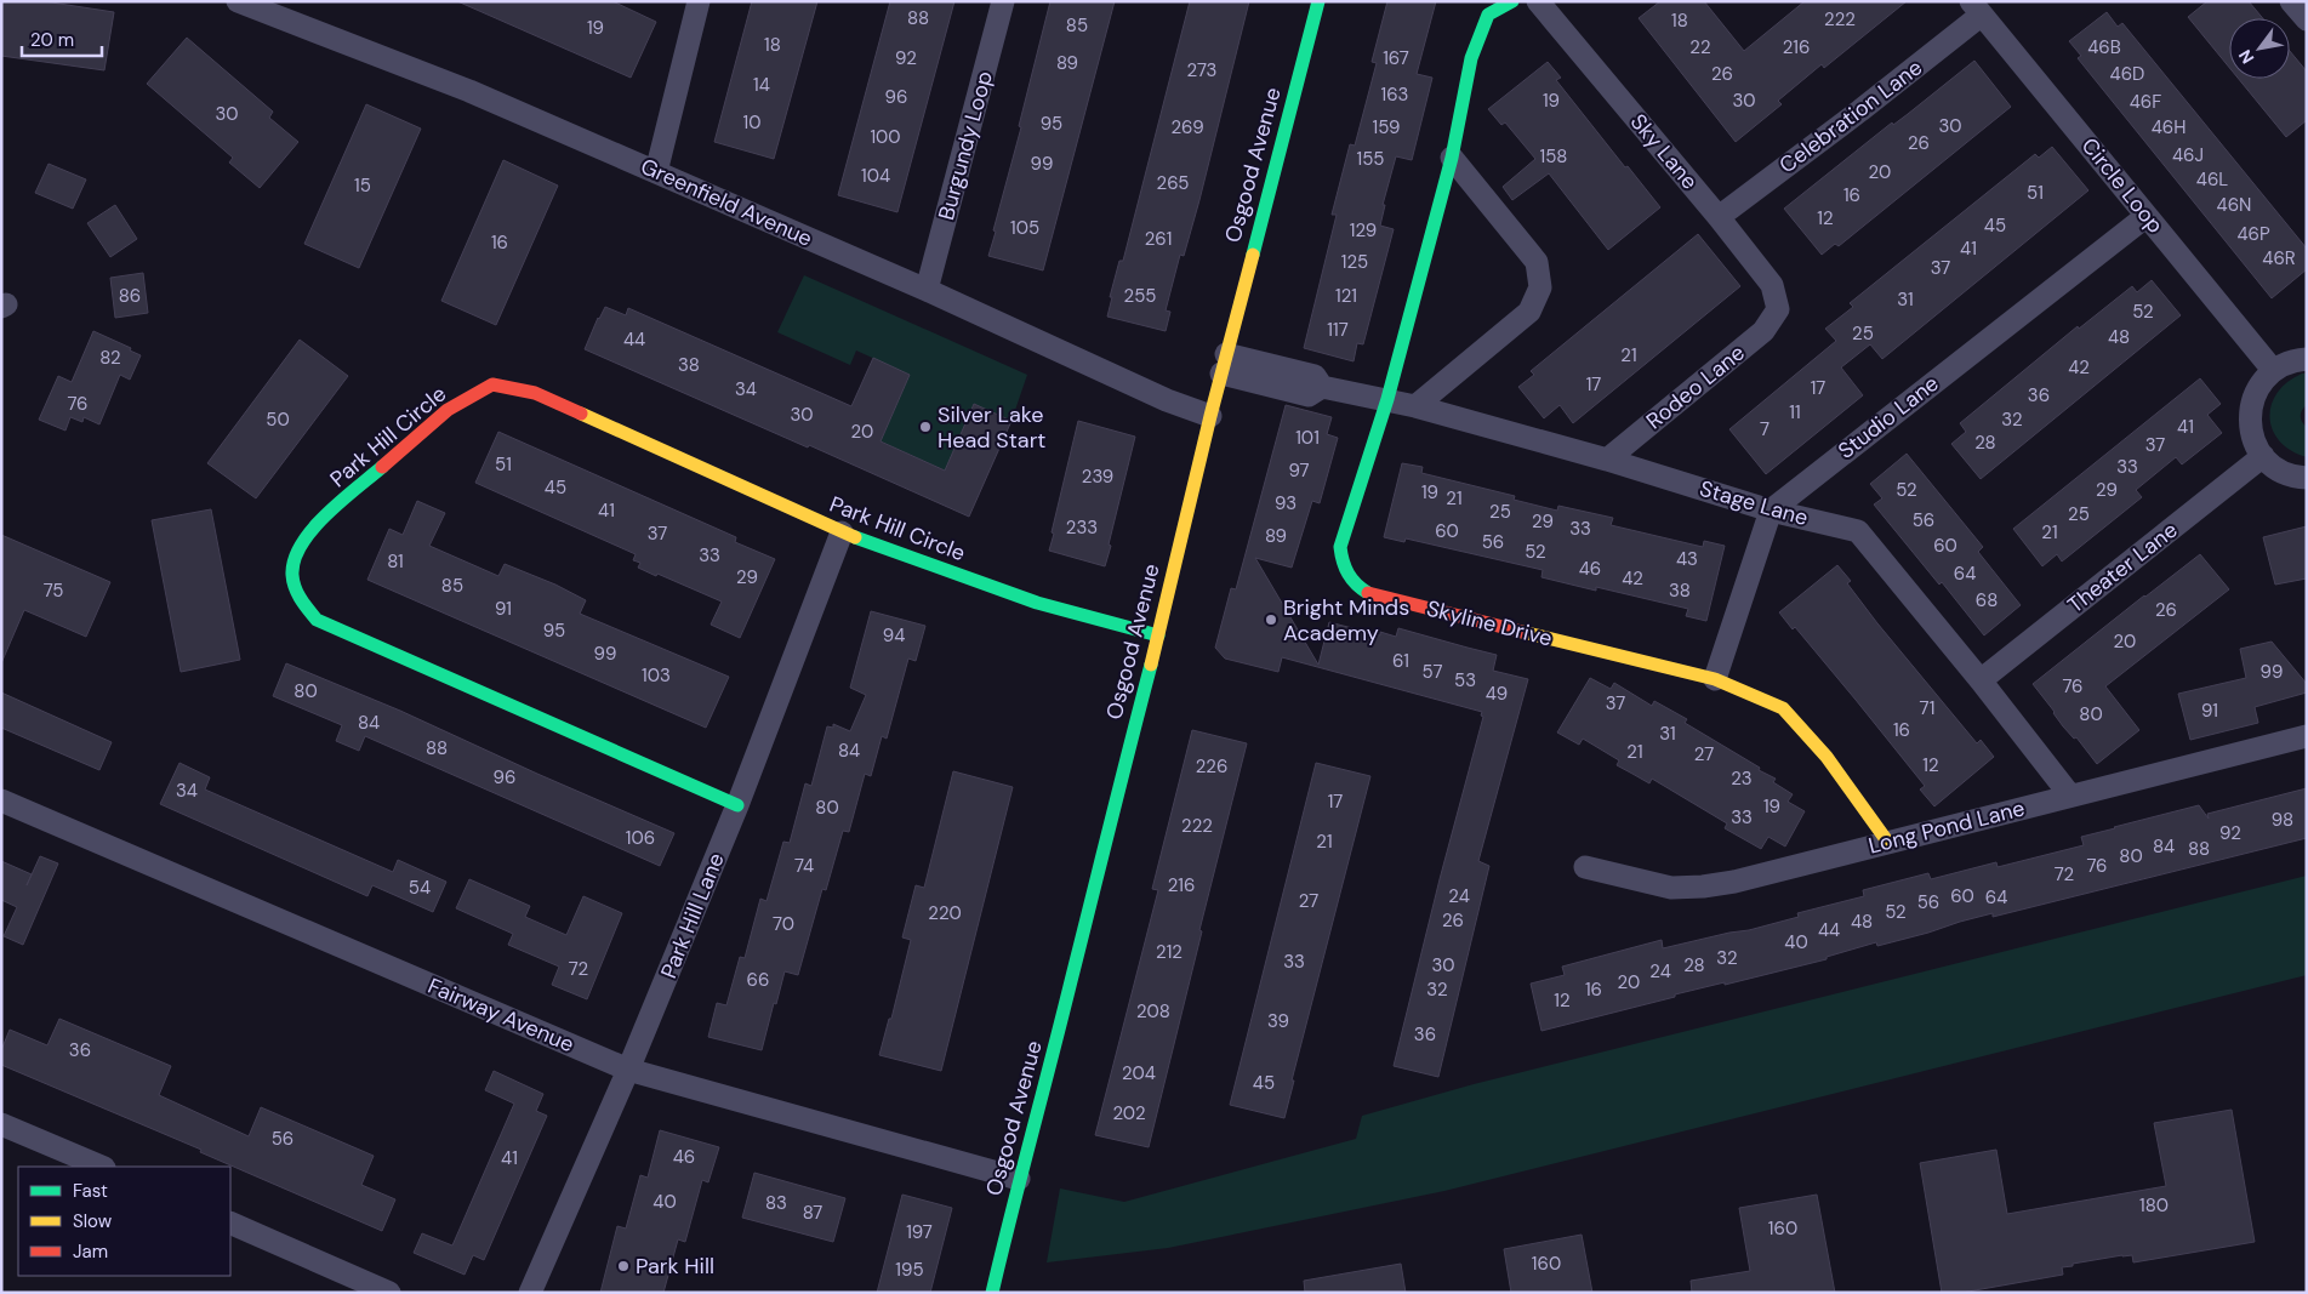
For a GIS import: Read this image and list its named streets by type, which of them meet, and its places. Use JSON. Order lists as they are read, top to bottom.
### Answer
{
  "streets": {
    "street": [
      "Celebration Lane",
      "Burgundy Loop",
      "Sky Lane",
      "Osgood Avenue",
      "Circle Loop",
      "Greenfield Avenue",
      "Rodeo Lane",
      "Studio Lane",
      "Park Hill Circle",
      "Stage Lane",
      "Theater Lane",
      "Skyline Drive",
      "Long Pond Lane",
      "Park Hill Lane",
      "Fairway Avenue"
    ]
  },
  "crossings": [
    ["Celebration Lane", "Sky Lane"],
    ["Celebration Lane", "Circle Loop"],
    ["Burgundy Loop", "Greenfield Avenue"],
    ["Sky Lane", "Rodeo Lane"],
    ["Osgood Avenue", "Greenfield Avenue"],
    ["Osgood Avenue", "Park Hill Circle"],
    ["Osgood Avenue", "Stage Lane"],
    ["Osgood Avenue", "Fairway Avenue"],
    ["Circle Loop", "Studio Lane"],
    ["Rodeo Lane", "Stage Lane"],
    ["Studio Lane", "Stage Lane"],
    ["Park Hill Circle", "Park Hill Lane"],
    ["Stage Lane", "Theater Lane"],
    ["Stage Lane", "Skyline Drive"],
    ["Stage Lane", "Long Pond Lane"],
    ["Skyline Drive", "Long Pond Lane"],
    ["Park Hill Lane", "Fairway Avenue"]
  ],
  "places": ["Silver Lake Head Start", "Bright Minds Academy", "Park Hill"],
  "house_numbers": [
    "88",
    "222",
    "18",
    "85",
    "19",
    "18",
    "22",
    "216",
    "46B",
    "92",
    "167",
    "89",
    "273",
    "26",
    "46D",
    "14",
    "163",
    "96",
    "19",
    "30",
    "46F",
    "30",
    "10",
    "95",
    "30",
    "269",
    "159",
    "46H",
    "100",
    "26",
    "46J",
    "158",
    "155",
    "99",
    "20",
    "104",
    "46L",
    "265",
    "15",
    "51",
    "16",
    "46N",
    "12",
    "45",
    "105",
    "129",
    "46P",
    "261",
    "16",
    "41",
    "46R",
    "125",
    "37",
    "86",
    "255",
    "121",
    "31",
    "52",
    "117",
    "25",
    "48",
    "44",
    "21",
    "82",
    "38",
    "42",
    "17",
    "17",
    "34",
    "36",
    "76",
    "11",
    "30",
    "50",
    "32",
    "41",
    "7",
    "20",
    "101",
    "28",
    "37",
    "51",
    "33",
    "97",
    "239",
    "45",
    "52",
    "29",
    "19",
    "21",
    "93",
    "41",
    "25",
    "25",
    "56",
    "29",
    "233",
    "33",
    "60",
    "21",
    "37",
    "89",
    "56",
    "60",
    "52",
    "33",
    "43",
    "81",
    "46",
    "64",
    "29",
    "42",
    "85",
    "75",
    "38",
    "68",
    "91",
    "26",
    "95",
    "94",
    "20",
    "99",
    "61",
    "57",
    "99",
    "103",
    "53",
    "76",
    "80",
    "49",
    "37",
    "71",
    "91",
    "80",
    "84",
    "16",
    "31",
    "88",
    "84",
    "21",
    "27",
    "12",
    "226",
    "96",
    "23",
    "34",
    "17",
    "19",
    "80",
    "33",
    "98",
    "222",
    "92",
    "106",
    "21",
    "84",
    "88",
    "80",
    "74",
    "76",
    "72",
    "216",
    "54",
    "24",
    "60",
    "64",
    "27",
    "56",
    "52",
    "220",
    "26",
    "48",
    "70",
    "44",
    "40",
    "212",
    "32",
    "33",
    "30",
    "28",
    "72",
    "24",
    "66",
    "20",
    "32",
    "16",
    "12",
    "208",
    "39",
    "36",
    "36",
    "204",
    "45",
    "202",
    "56",
    "46",
    "41",
    "40",
    "83",
    "180",
    "87",
    "160",
    "197",
    "160",
    "195"
  ],
  "legend": ["Fast", "Slow", "Jam"],
  "scale_bar": "20 m",
  "north": "bottom left"
}
